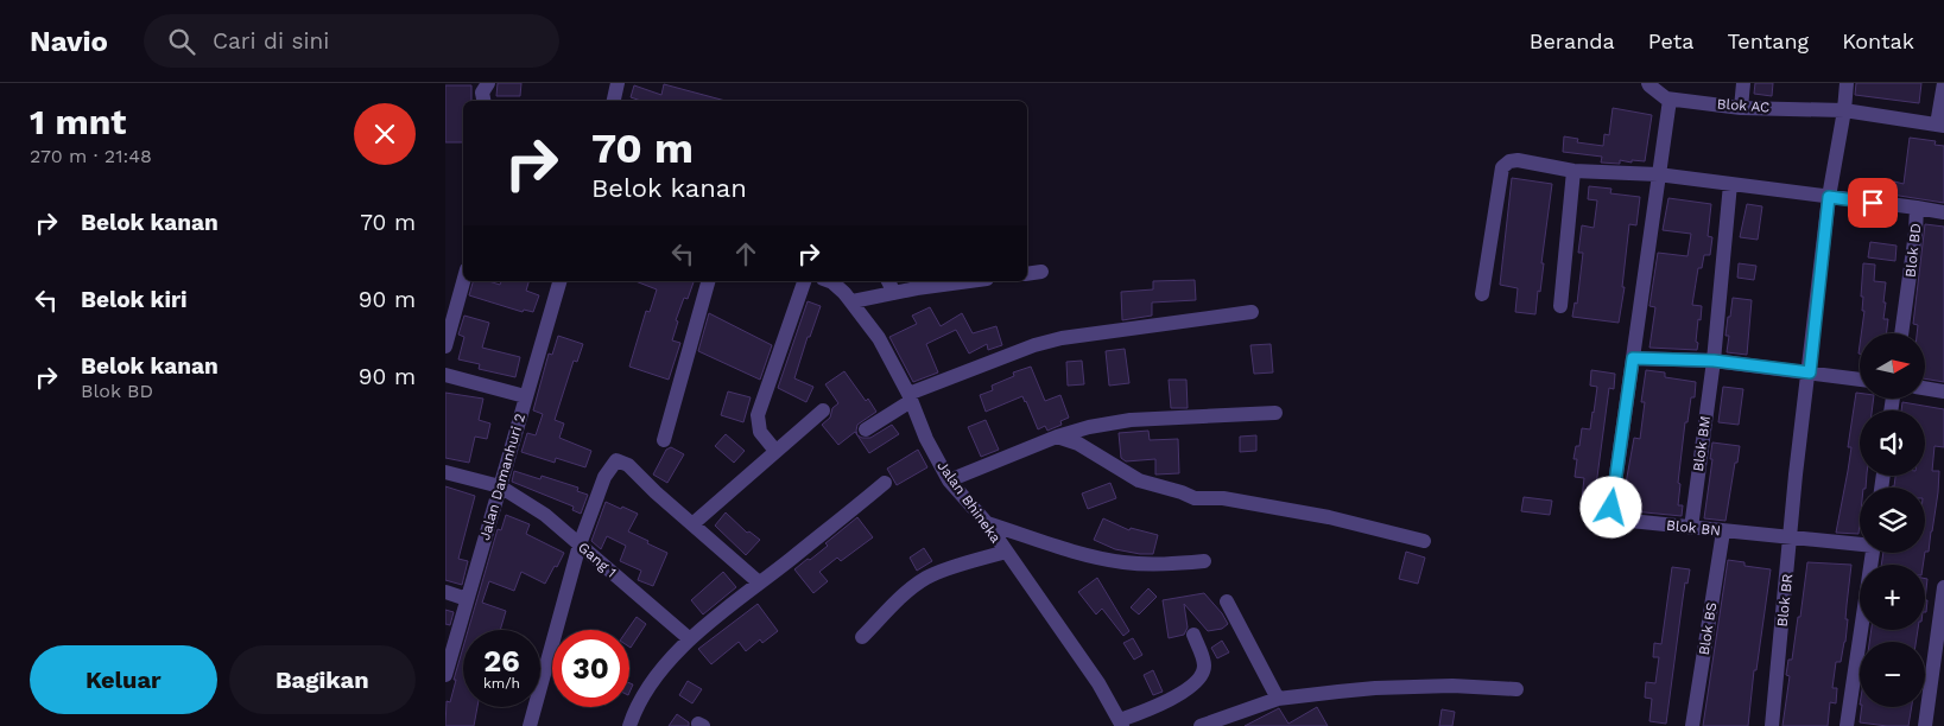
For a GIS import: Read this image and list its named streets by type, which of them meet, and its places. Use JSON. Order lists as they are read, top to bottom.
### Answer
{
  "streets": {
    "street": [
      "Blok AC",
      "Blok BD",
      "Blok BM",
      "Jalan Damanhuri 2",
      "Jalan Bhineka",
      "Blok BN",
      "Gang 1",
      "Blok BR",
      "Blok BS"
    ]
  },
  "crossings": [
    ["Blok AC", "Blok BR"],
    ["Blok BD", "Blok BM"],
    ["Blok BD", "Blok BR"],
    ["Blok BM", "Blok BN"],
    ["Jalan Damanhuri 2", "Gang 1"],
    ["Blok BN", "Blok BR"],
    ["Blok BN", "Blok BS"]
  ],
  "north": "right",
  "page": {
    "header": "Navio",
    "search": "Cari di sini",
    "nav": [
      "Beranda",
      "Peta",
      "Tentang",
      "Kontak"
    ],
    "heading": ["1 mnt", "270 m · 21:48"],
    "turn": ["70 m", "Belok kanan"],
    "list": [
      {
        "name": "Belok kanan",
        "value": "70 m"
      },
      {
        "name": "Belok kiri",
        "value": "90 m"
      },
      {
        "name": "Belok kanan",
        "note": "Blok BD",
        "value": "90 m"
      }
    ],
    "map_buttons": ["+", "−"],
    "speed": "26 km/h",
    "limit": "30",
    "buttons": ["Keluar", "Bagikan"]
  }
}
